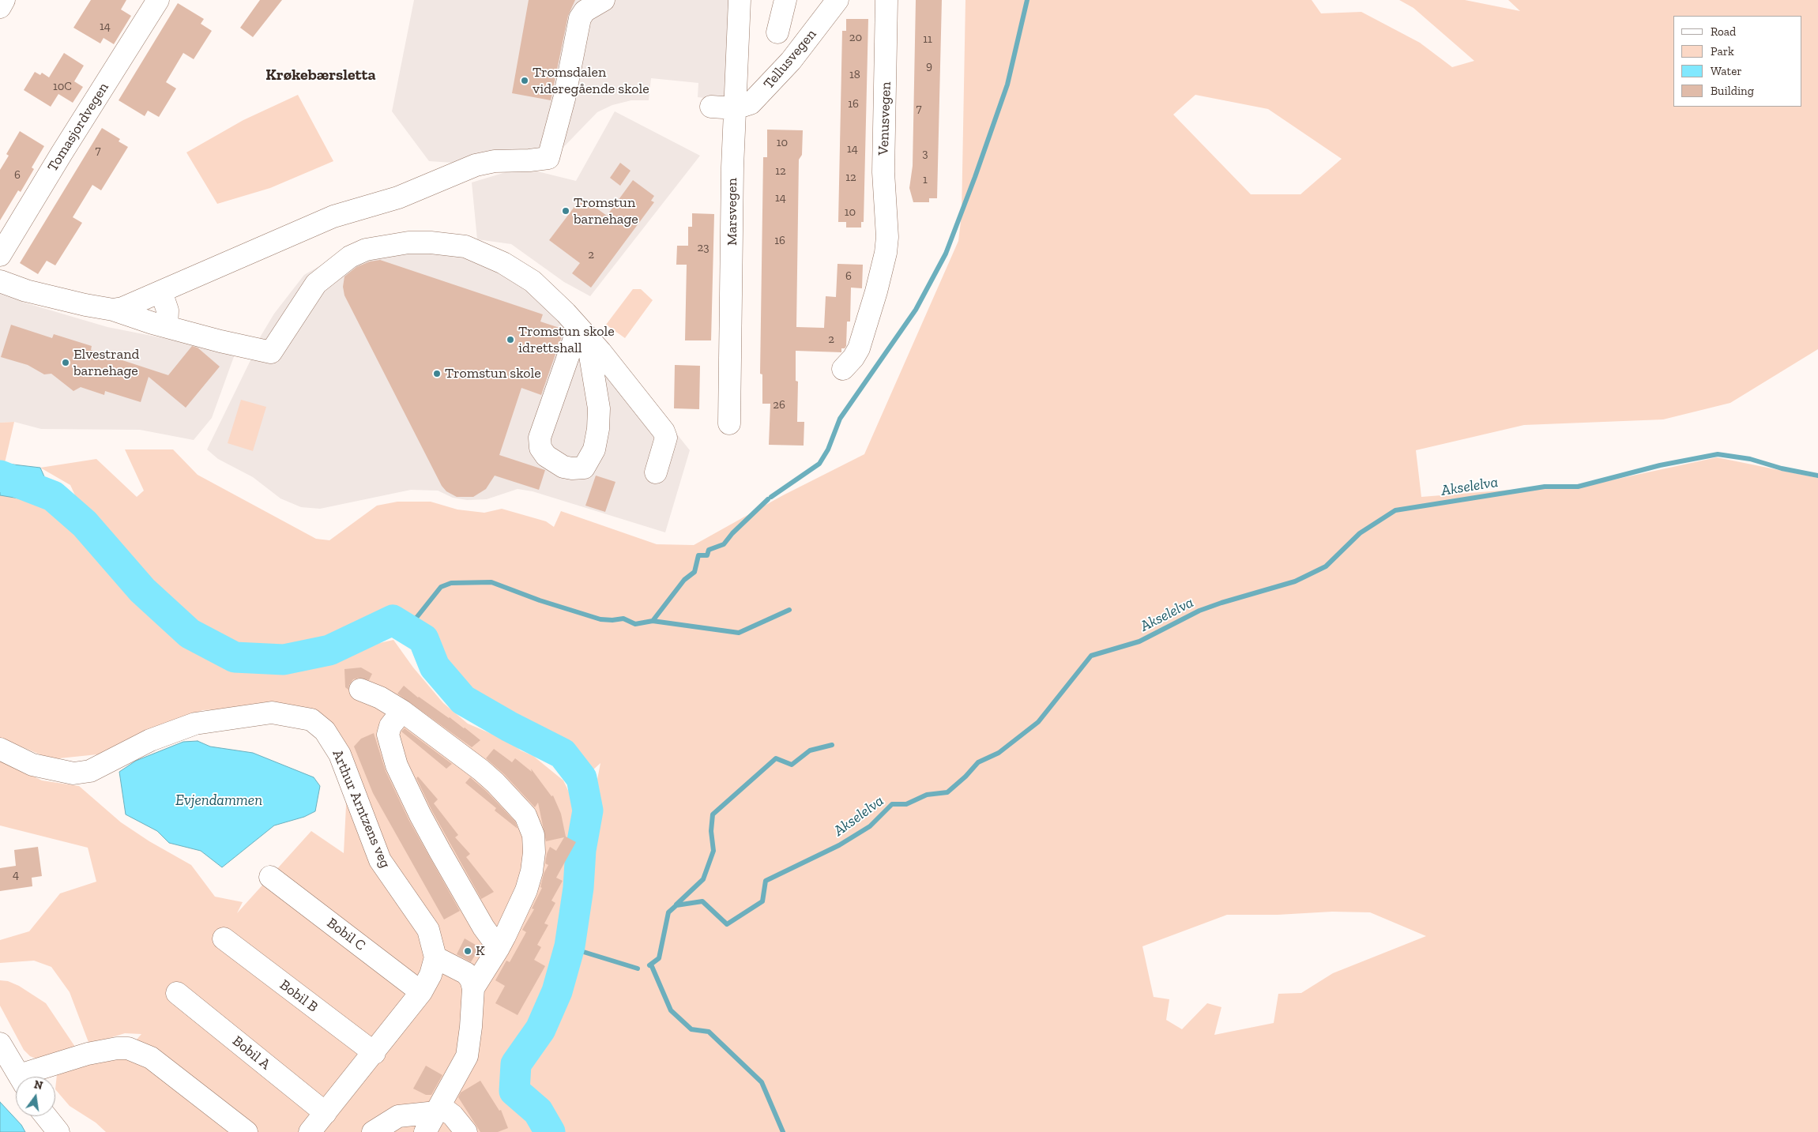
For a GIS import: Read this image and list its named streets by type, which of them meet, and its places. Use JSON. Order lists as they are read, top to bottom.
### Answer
{
  "streets": {
    "street": [
      "Tellusvegen",
      "Venusvegen",
      "Tomasjordvegen",
      "Marsvegen",
      "Arthur Arntzens veg",
      "Bobil C",
      "Bobil B",
      "Bobil A"
    ]
  },
  "crossings": [
    ["Tellusvegen", "Marsvegen"]
  ],
  "districts": ["Krøkebærsletta"],
  "water": ["Akselelva", "Evjendammen"],
  "places": [
    "Tromsdalen videregående skole",
    "Tromstun barnehage",
    "Tromstun skole idrettshall",
    "Elvestrand barnehage",
    "Tromstun skole",
    "K"
  ],
  "house_numbers": [
    "14",
    "20",
    "11",
    "9",
    "18",
    "10C",
    "16",
    "7",
    "10",
    "14",
    "7",
    "3",
    "12",
    "6",
    "12",
    "1",
    "14",
    "10",
    "16",
    "23",
    "2",
    "6",
    "2",
    "26",
    "4"
  ],
  "legend": [
    "Road",
    "Park",
    "Water",
    "Building"
  ],
  "north": "top"
}
